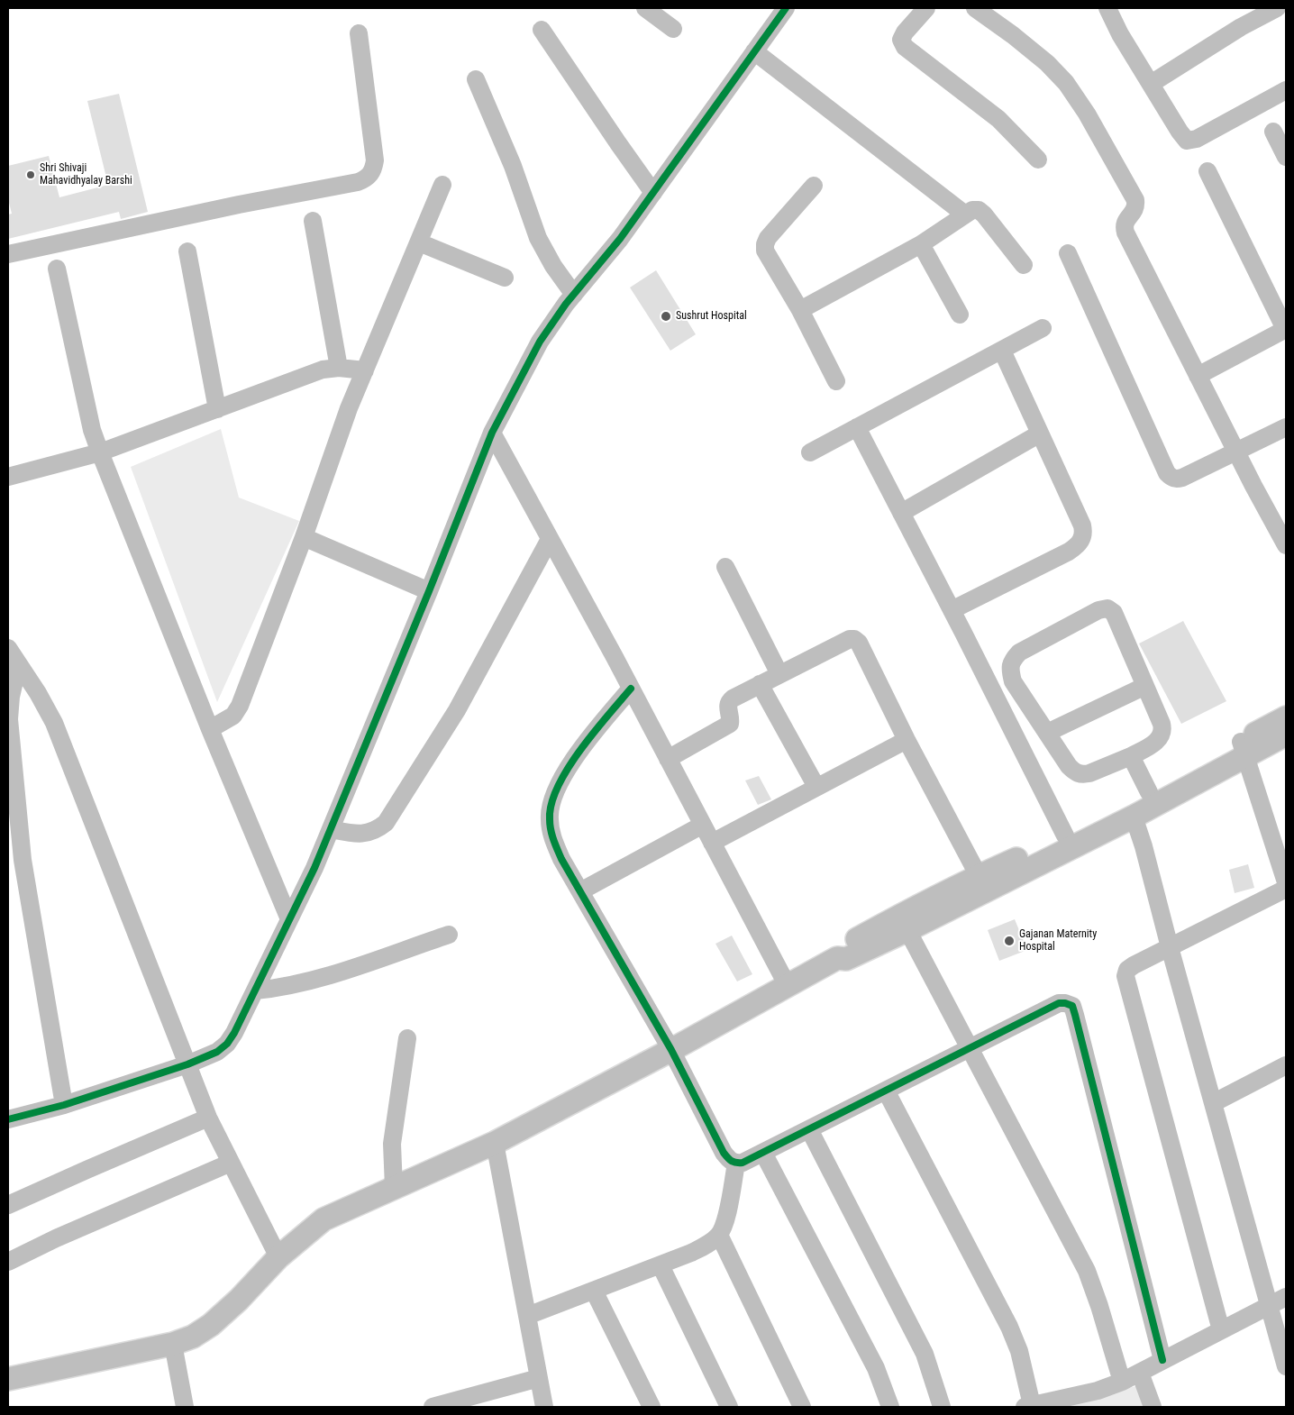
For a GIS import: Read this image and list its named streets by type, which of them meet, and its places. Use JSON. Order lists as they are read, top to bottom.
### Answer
{
  "places": ["Shri Shivaji Mahavidhyalay Barshi", "Sushrut Hospital", "Gajanan Maternity Hospital"]
}
